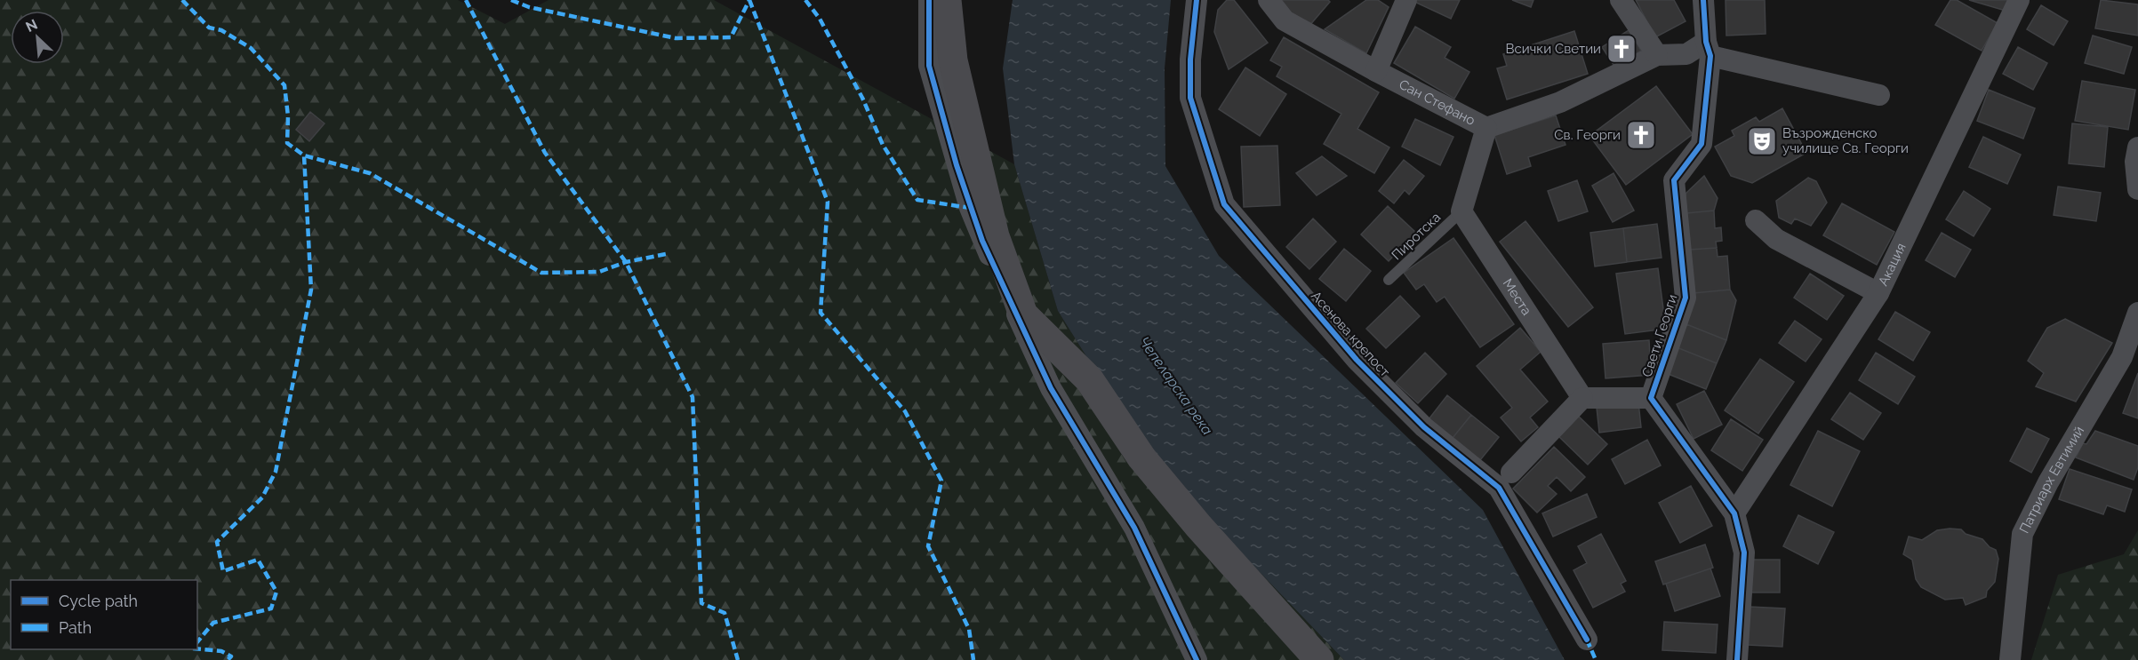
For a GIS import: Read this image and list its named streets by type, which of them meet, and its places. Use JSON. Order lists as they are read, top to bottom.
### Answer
{
  "streets": {
    "street": [
      "Сан Стефано",
      "Акация",
      "Места",
      "Асенова крепост",
      "Свети Георги",
      "Патриарх Евтимий"
    ],
    "lane": ["Пиротска"]
  },
  "crossings": [
    ["Сан Стефано", "Свети Георги"],
    ["Пиротска", "Места"],
    ["Акация", "Свети Георги"]
  ],
  "water": ["Чепеларска река"],
  "places": {
    "church": ["Всички Светии", "Св. Георги"],
    "theatre": ["Възрожденско училище Св. Георги"]
  },
  "legend": ["Cycle path", "Path"],
  "north": "top left"
}
